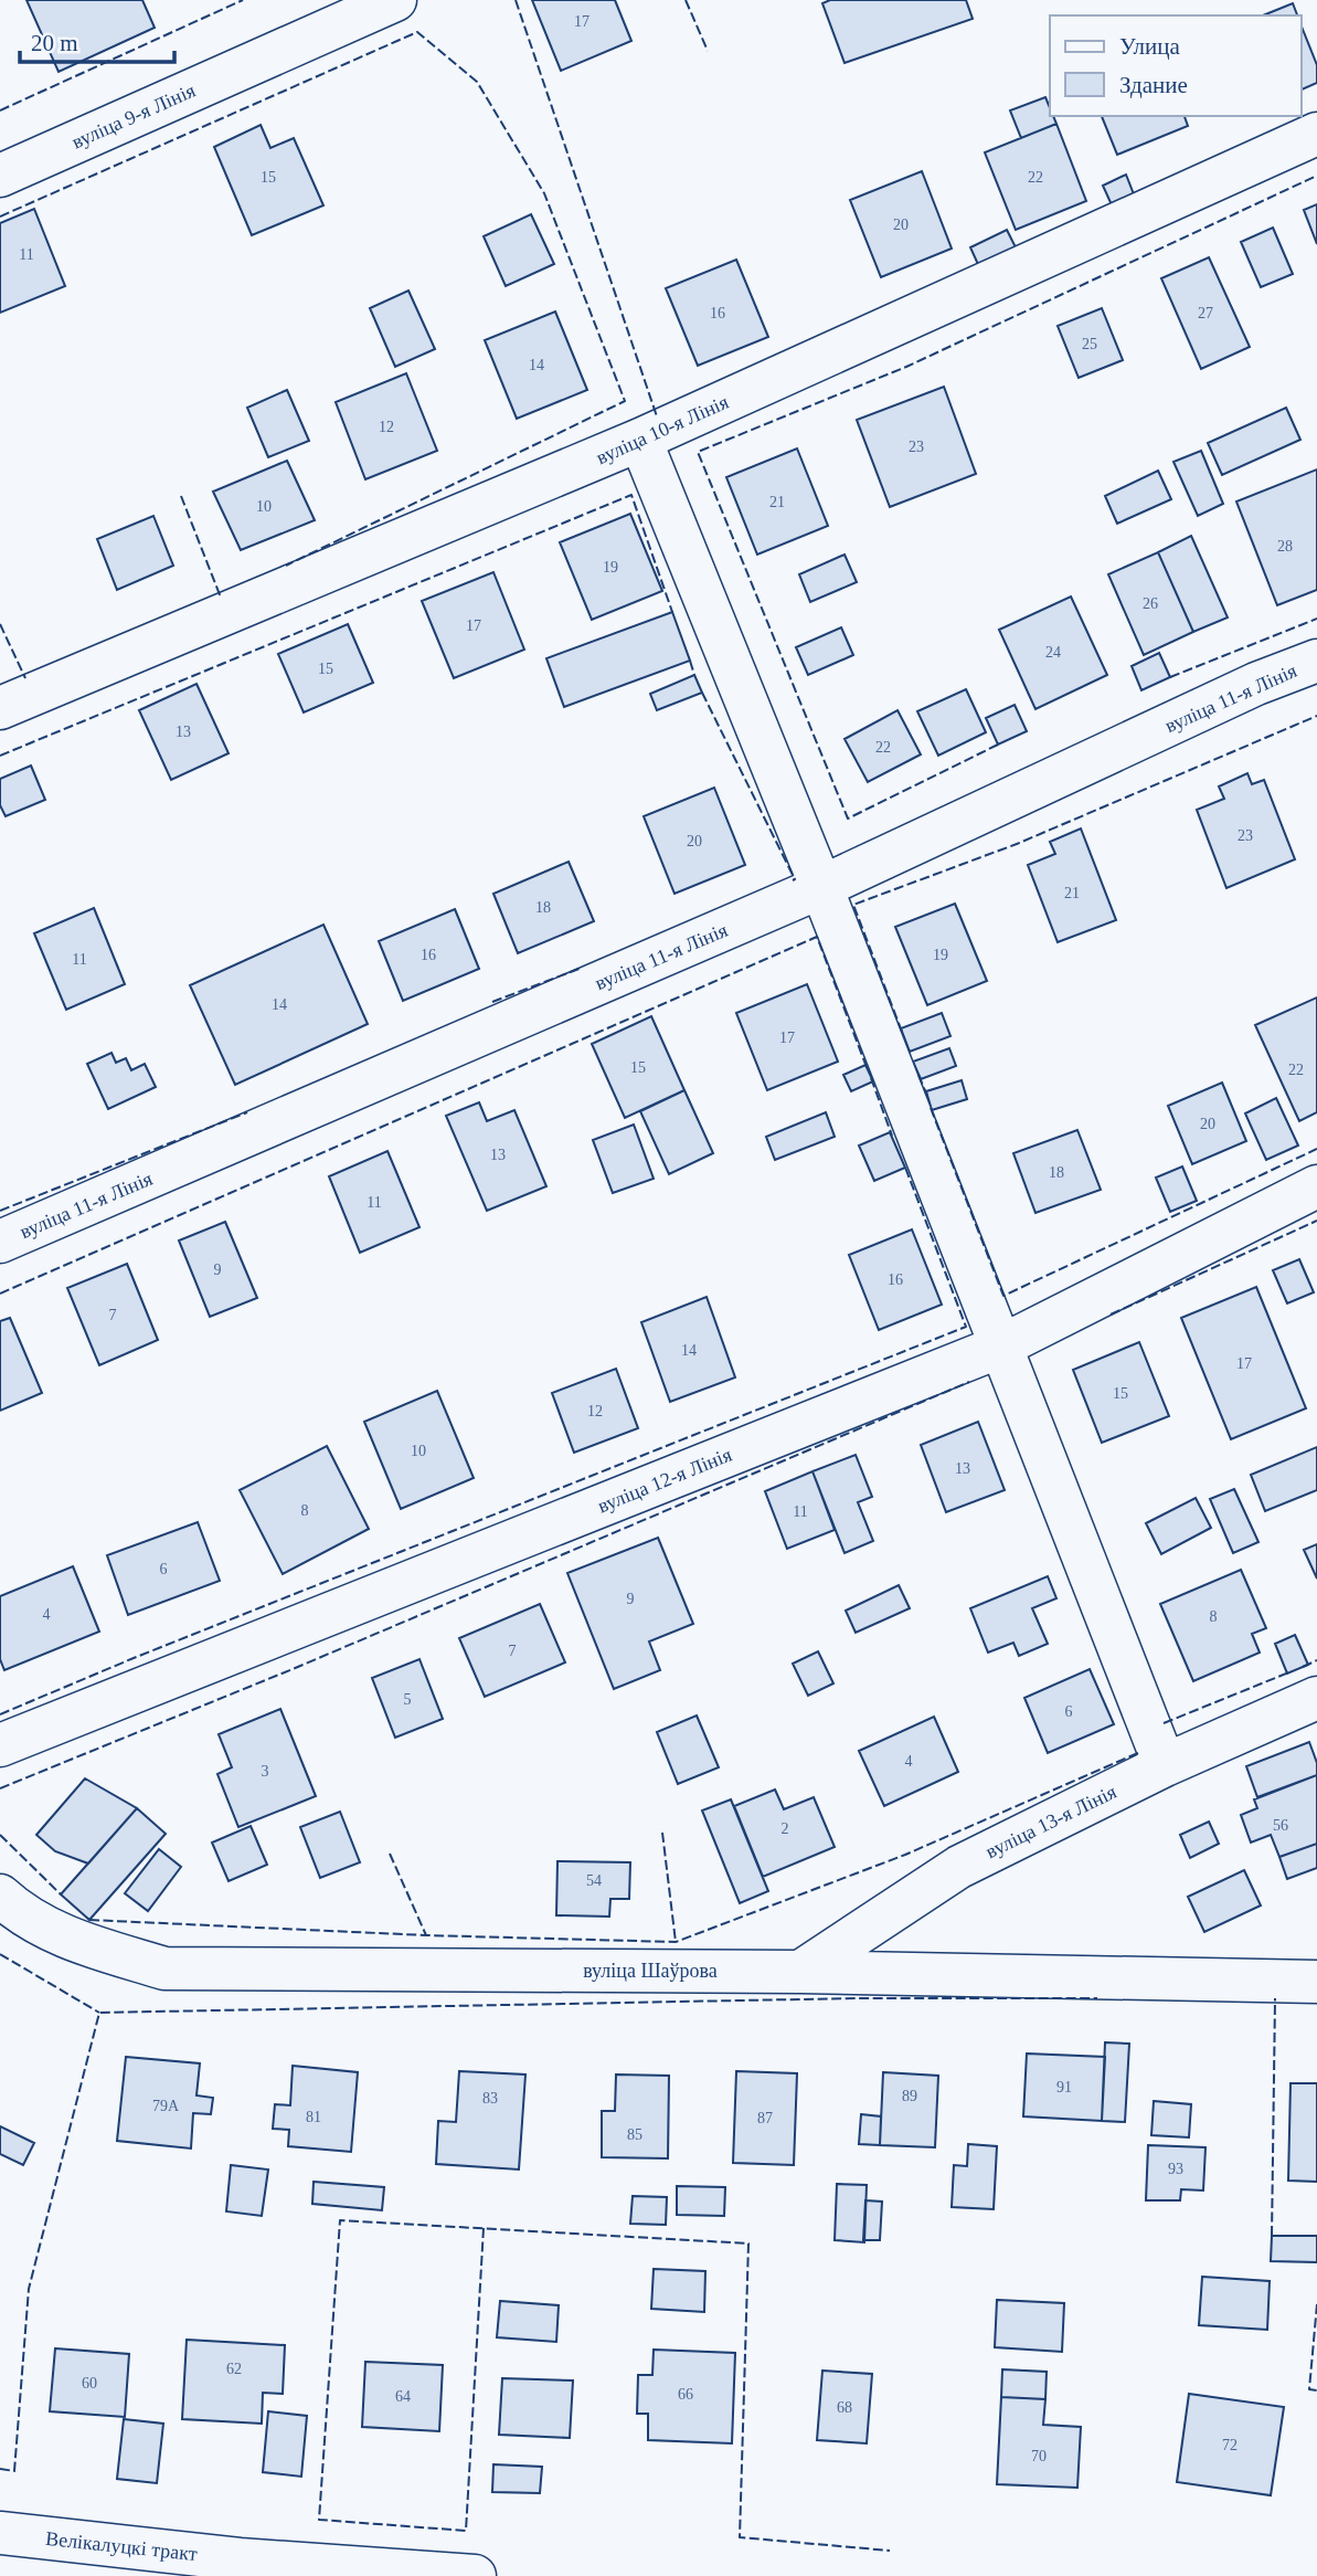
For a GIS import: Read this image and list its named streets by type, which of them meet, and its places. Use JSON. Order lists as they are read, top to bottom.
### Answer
{
  "streets": {
    "street": [
      "вуліца 9-я Лінія",
      "вуліца 10-я Лінія",
      "вуліца 11-я Лінія",
      "вуліца 12-я Лінія",
      "вуліца 13-я Лінія",
      "вуліца Шаўрова",
      "Велікалуцкі тракт"
    ]
  },
  "crossings": [
    ["вуліца 13-я Лінія", "вуліца Шаўрова"]
  ],
  "house_numbers": [
    "17",
    "15",
    "22",
    "20",
    "11",
    "16",
    "27",
    "25",
    "14",
    "12",
    "23",
    "21",
    "10",
    "28",
    "19",
    "26",
    "17",
    "24",
    "15",
    "13",
    "22",
    "23",
    "20",
    "21",
    "18",
    "16",
    "19",
    "11",
    "14",
    "17",
    "15",
    "22",
    "20",
    "13",
    "18",
    "11",
    "9",
    "16",
    "7",
    "14",
    "17",
    "15",
    "12",
    "10",
    "13",
    "8",
    "11",
    "6",
    "9",
    "4",
    "8",
    "7",
    "5",
    "6",
    "4",
    "3",
    "56",
    "2",
    "54",
    "91",
    "89",
    "83",
    "79А",
    "81",
    "87",
    "85",
    "93",
    "62",
    "60",
    "66",
    "64",
    "68",
    "72",
    "70"
  ],
  "legend": ["Улица", "Здание"],
  "scale_bar": "20 m"
}
